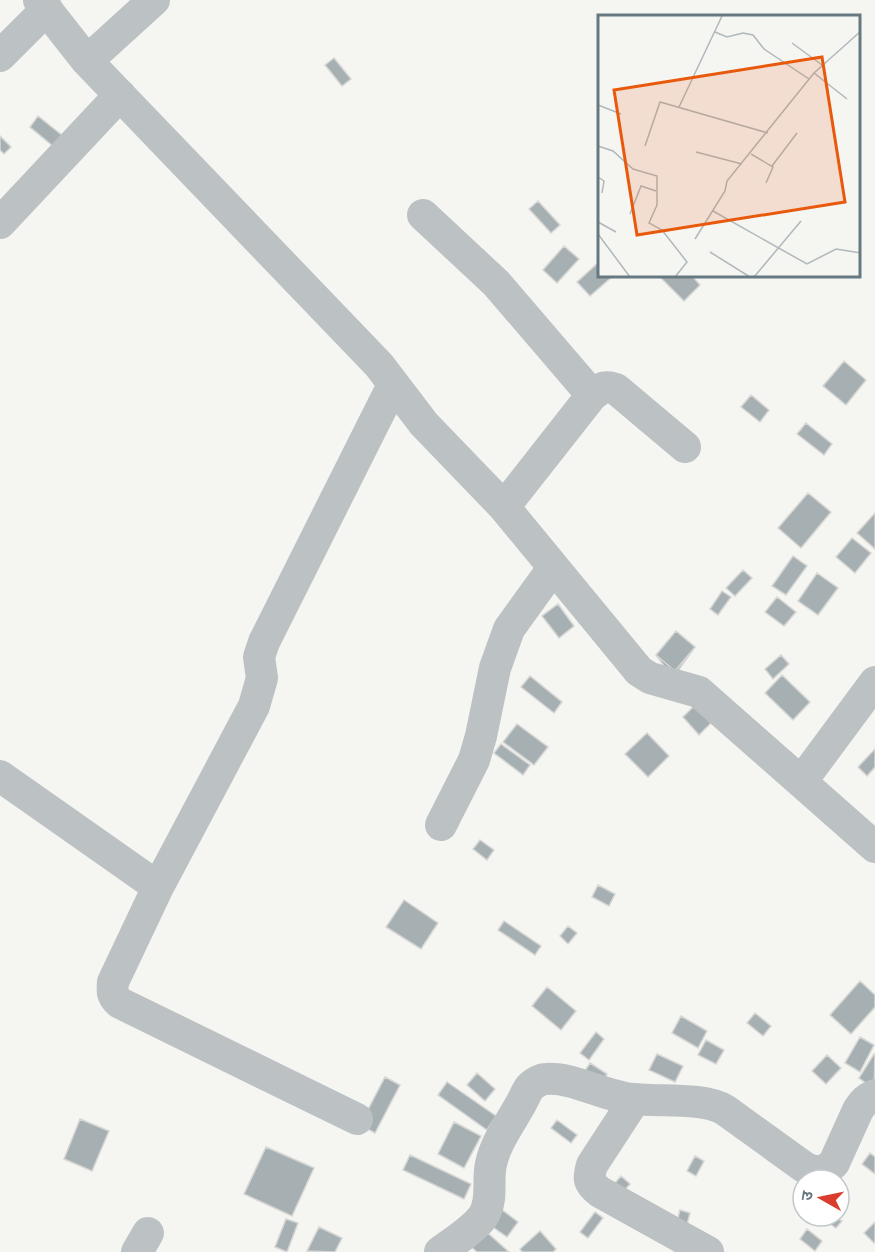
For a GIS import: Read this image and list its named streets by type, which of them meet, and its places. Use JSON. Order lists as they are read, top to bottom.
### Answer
{
  "north": "left"
}
